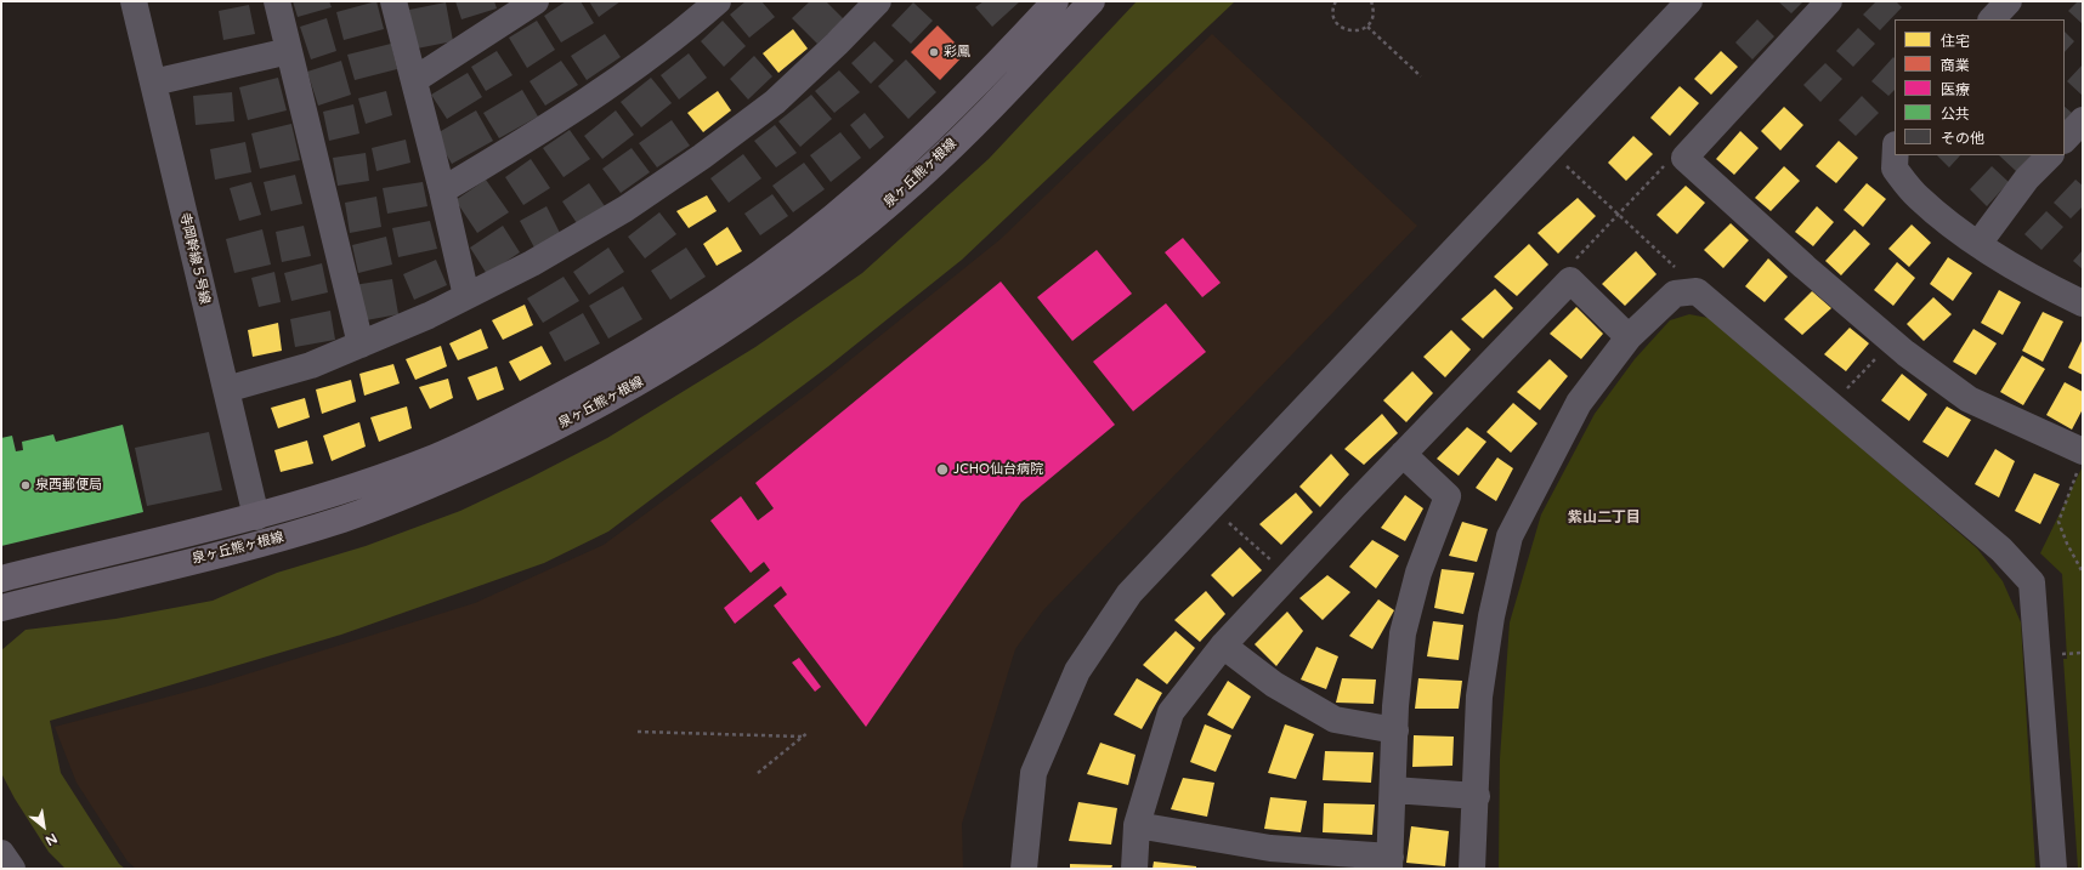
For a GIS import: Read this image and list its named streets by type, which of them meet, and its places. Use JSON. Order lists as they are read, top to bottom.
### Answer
{
  "streets": {
    "main road": ["泉ヶ丘熊ヶ根線"],
    "street": ["寺岡幹線５号線"]
  },
  "crossings": [
    ["泉ヶ丘熊ヶ根線", "寺岡幹線５号線"]
  ],
  "districts": ["紫山二丁目"],
  "places": ["彩鳳", "JCHO仙台病院", "泉西郵便局"],
  "legend": [
    "住宅",
    "商業",
    "医療",
    "公共",
    "その他"
  ],
  "north": "bottom right"
}
